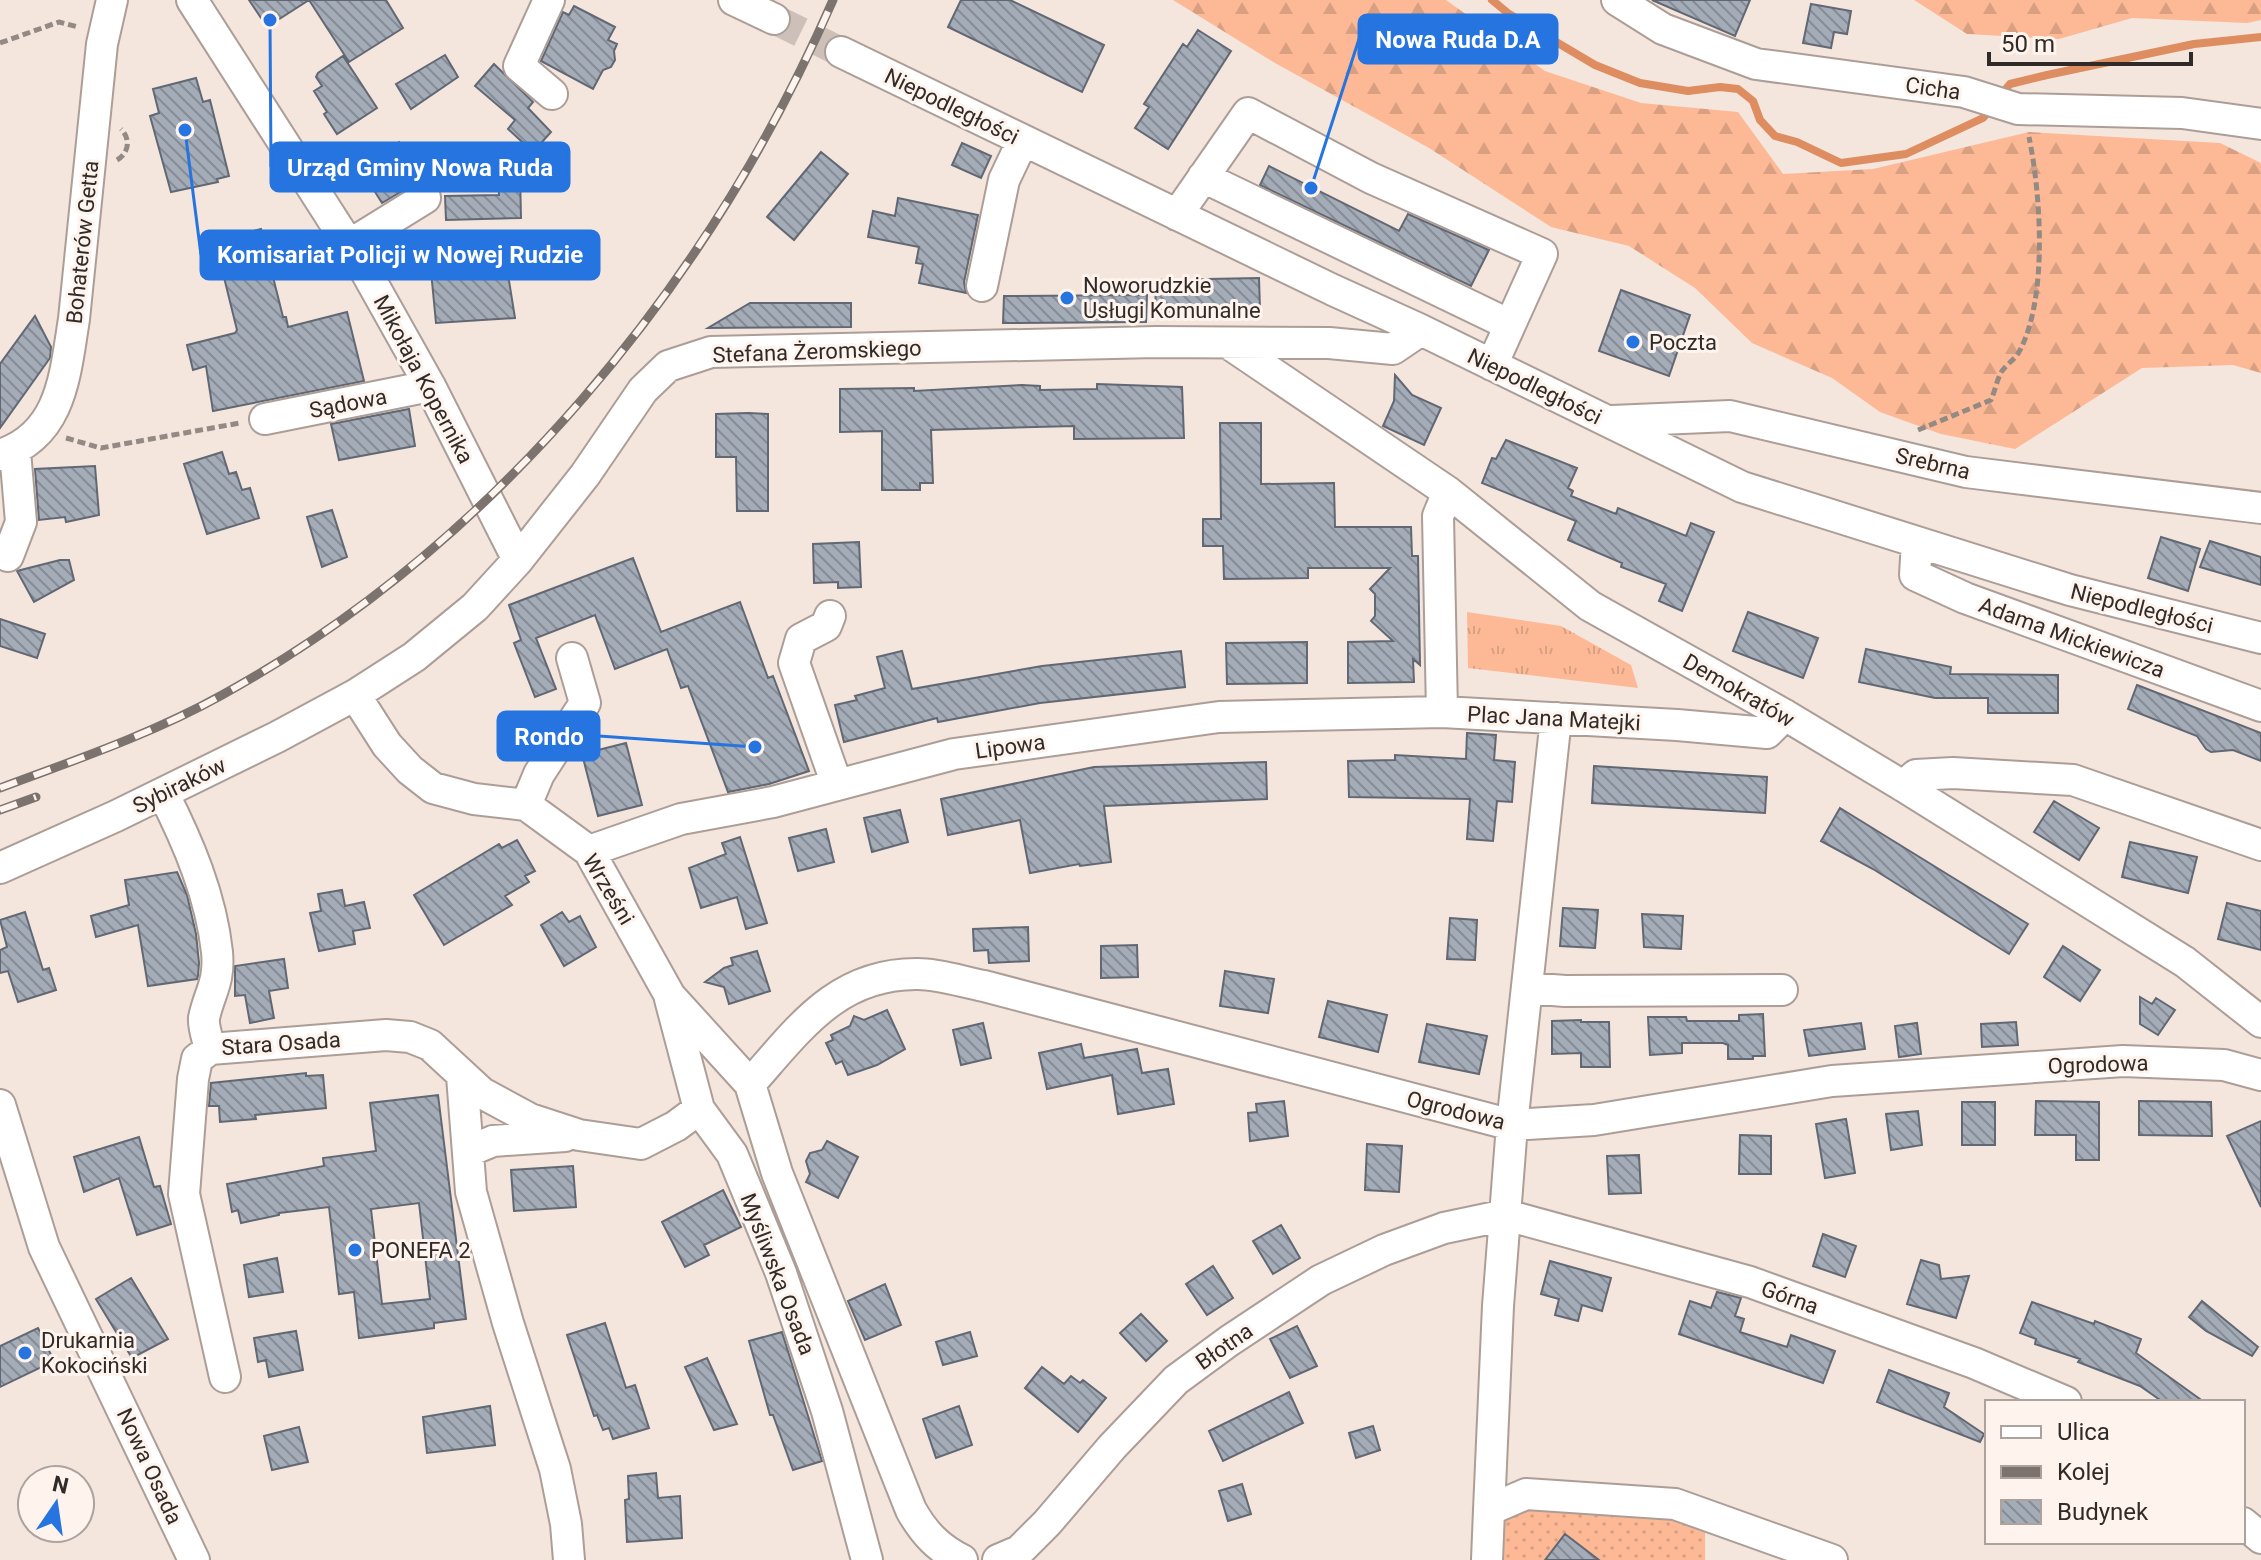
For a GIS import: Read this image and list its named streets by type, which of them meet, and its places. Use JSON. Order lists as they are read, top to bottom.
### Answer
{
  "streets": {
    "street": [
      "Cicha",
      "Niepodległości",
      "Bohaterów Getta",
      "Stefana Żeromskiego",
      "Mikołaja Kopernika",
      "Sądowa",
      "Srebrna",
      "Adama Mickiewicza",
      "Demokratów",
      "Plac Jana Matejki",
      "Lipowa",
      "Sybiraków",
      "Wrześni",
      "Stara Osada",
      "Ogrodowa",
      "Myśliwska Osada",
      "Górna",
      "Błotna",
      "Nowa Osada"
    ]
  },
  "crossings": [
    ["Niepodległości", "Stefana Żeromskiego"],
    ["Niepodległości", "Srebrna"],
    ["Niepodległości", "Adama Mickiewicza"],
    ["Stefana Żeromskiego", "Mikołaja Kopernika"],
    ["Stefana Żeromskiego", "Demokratów"],
    ["Stefana Żeromskiego", "Sybiraków"],
    ["Stefana Żeromskiego", "Wrześni"],
    ["Mikołaja Kopernika", "Sądowa"],
    ["Demokratów", "Plac Jana Matejki"],
    ["Plac Jana Matejki", "Lipowa"],
    ["Lipowa", "Wrześni"],
    ["Sybiraków", "Wrześni"],
    ["Sybiraków", "Stara Osada"],
    ["Wrześni", "Ogrodowa"],
    ["Wrześni", "Myśliwska Osada"],
    ["Stara Osada", "Myśliwska Osada"],
    ["Górna", "Błotna"]
  ],
  "places": [
    "Urząd Gminy Nowa Ruda",
    "Komisariat Policji w Nowej Rudzie",
    "Nowa Ruda D.A",
    "Noworudzkie Usługi Komunalne",
    "Poczta",
    "Rondo",
    "PONEFA 2",
    "Drukarnia Kokociński"
  ],
  "legend": ["Ulica", "Kolej", "Budynek"],
  "scale_bar": "50 m",
  "north": "top"
}
